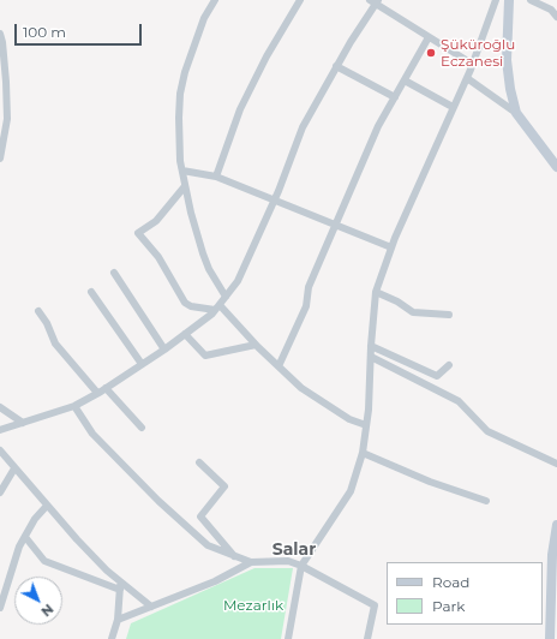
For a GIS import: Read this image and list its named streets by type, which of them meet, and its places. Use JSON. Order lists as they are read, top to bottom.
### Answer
{
  "districts": ["Salar"],
  "parks": ["Mezarlık"],
  "places": ["Şüküroğlu Eczanesi"],
  "legend": ["Road", "Park"],
  "scale_bar": "100 m",
  "north": "bottom right"
}
